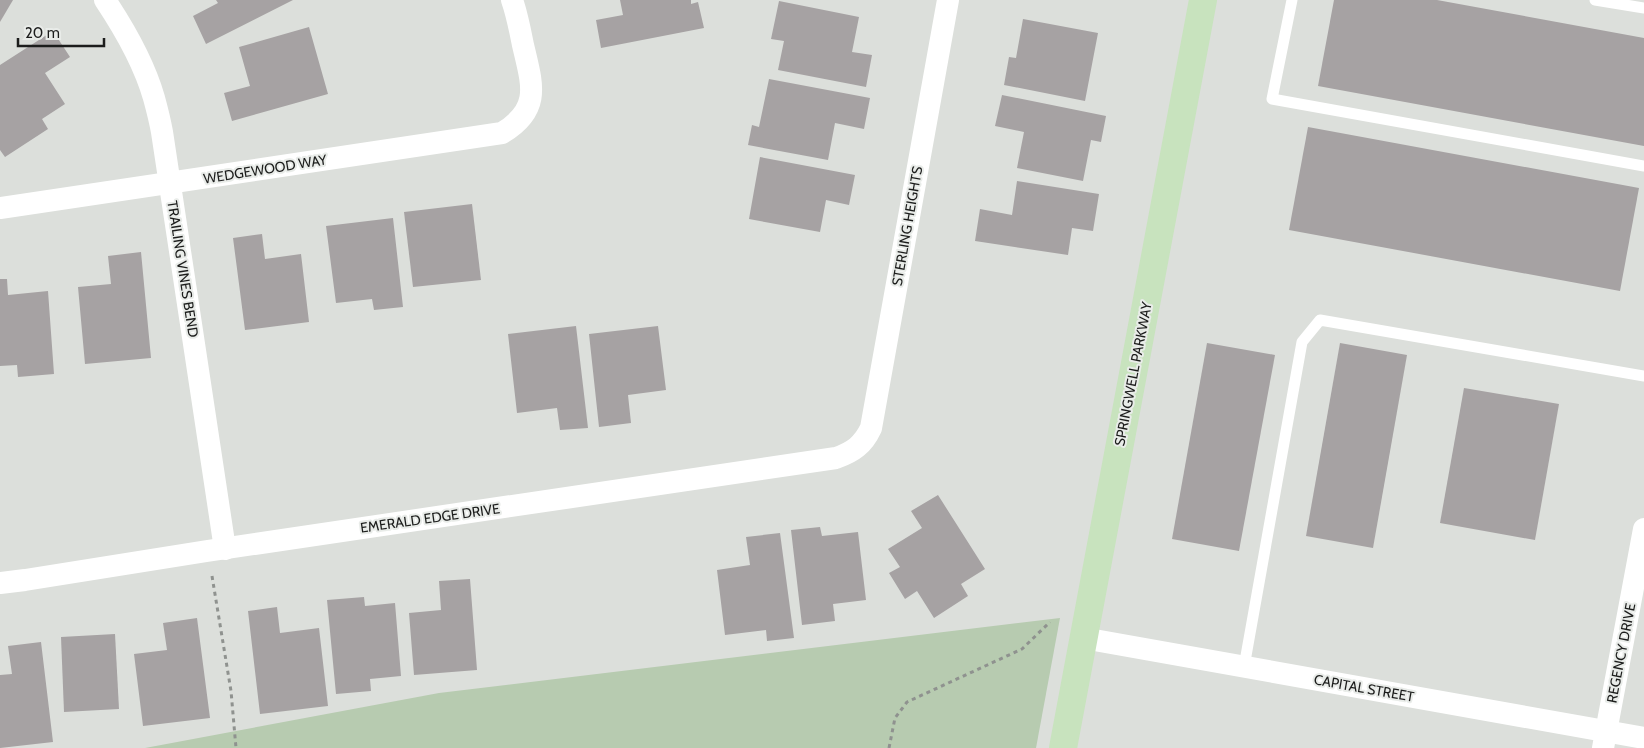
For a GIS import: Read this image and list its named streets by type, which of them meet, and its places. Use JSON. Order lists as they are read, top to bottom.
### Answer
{
  "streets": {
    "street": [
      "WEDGEWOOD WAY",
      "STERLING HEIGHTS",
      "TRAILING VINES BEND",
      "SPRINGWELL PARKWAY",
      "EMERALD EDGE DRIVE",
      "REGENCY DRIVE",
      "CAPITAL STREET"
    ]
  },
  "crossings": [
    ["WEDGEWOOD WAY", "TRAILING VINES BEND"],
    ["STERLING HEIGHTS", "EMERALD EDGE DRIVE"],
    ["TRAILING VINES BEND", "EMERALD EDGE DRIVE"],
    ["SPRINGWELL PARKWAY", "CAPITAL STREET"],
    ["REGENCY DRIVE", "CAPITAL STREET"]
  ],
  "scale_bar": "20 m"
}
